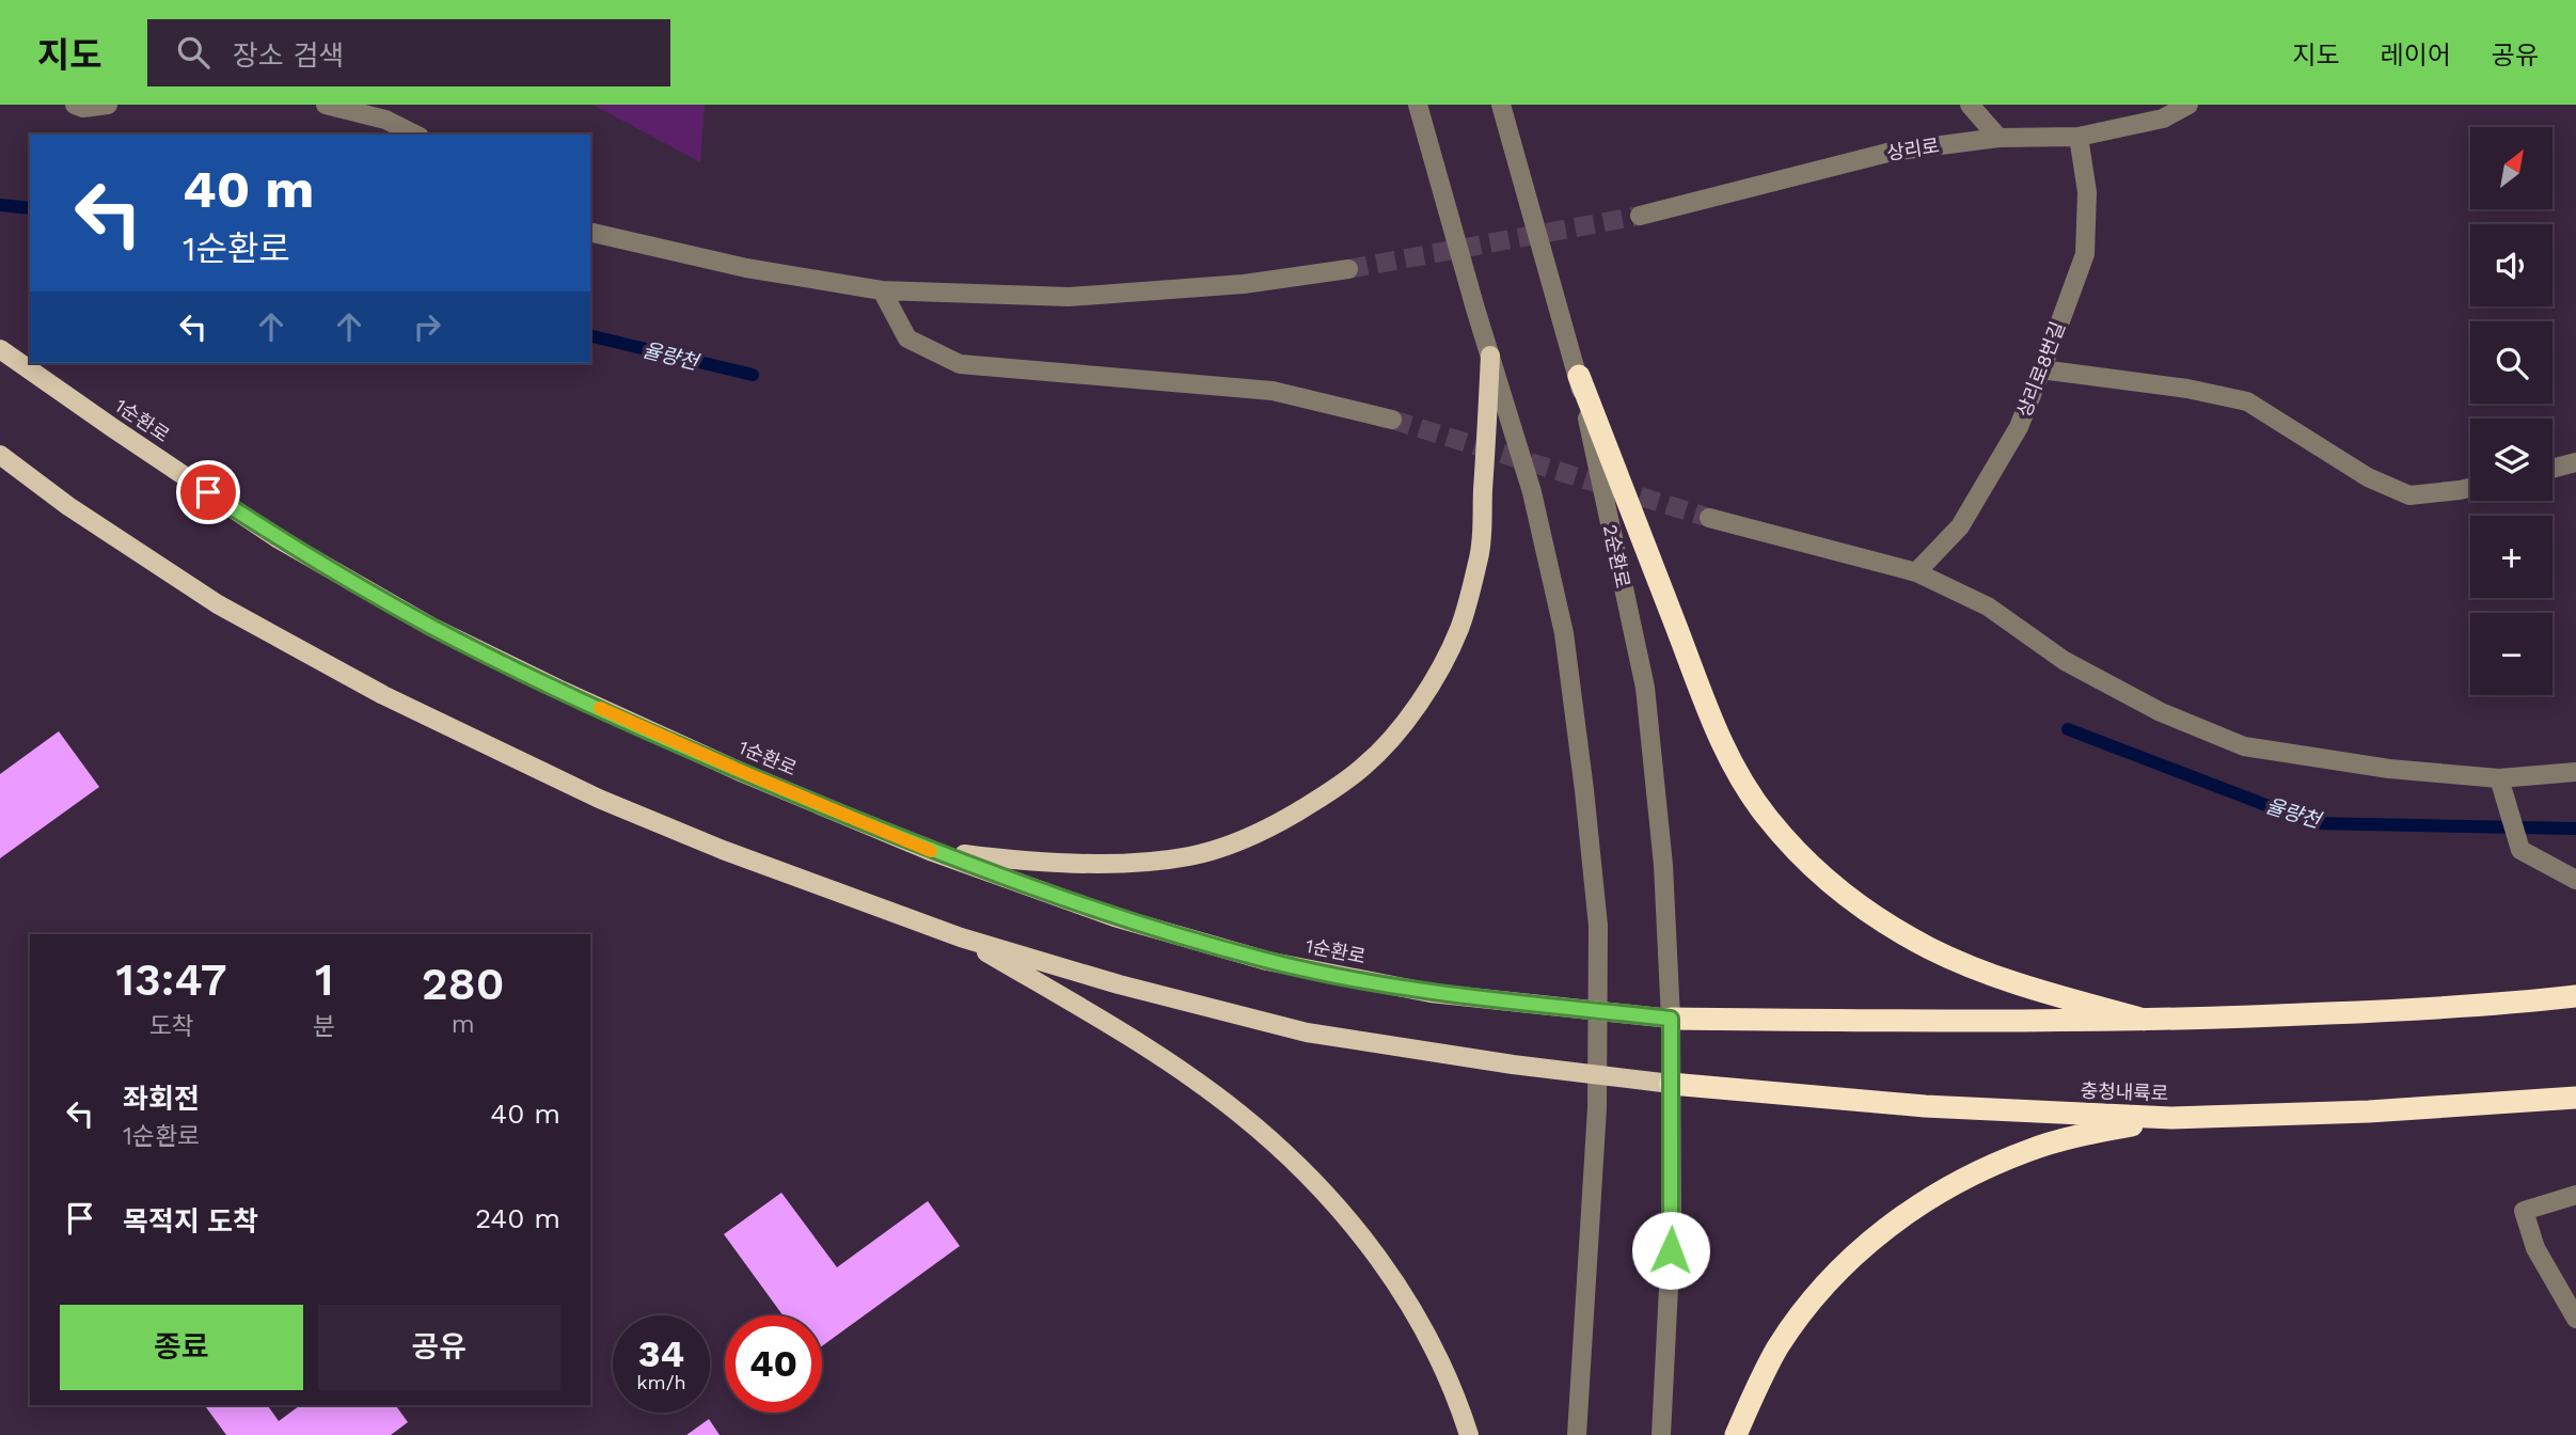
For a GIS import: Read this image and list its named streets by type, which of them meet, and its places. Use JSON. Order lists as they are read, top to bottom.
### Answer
{
  "streets": {
    "highway": ["충청내륙로"],
    "main road": ["1순환로"],
    "street": ["상리로", "상리로8번길", "2순환로"]
  },
  "crossings": [
    ["상리로", "상리로8번길"],
    ["1순환로", "2순환로"]
  ],
  "water": ["율량천"],
  "north": "top right",
  "page": {
    "header": "지도",
    "search": "장소 검색",
    "nav": ["지도", "레이어", "공유"],
    "map_buttons": ["+", "−"],
    "turn": ["40 m", "1순환로"],
    "eta": [
      "13:47",
      "도착",
      "1",
      "분",
      "280",
      "m"
    ],
    "list": [
      {
        "name": "좌회전",
        "note": "1순환로",
        "value": "40 m"
      },
      {
        "name": "목적지 도착",
        "value": "240 m"
      }
    ],
    "buttons": ["종료", "공유"],
    "speed": "34 km/h",
    "limit": "40"
  }
}
